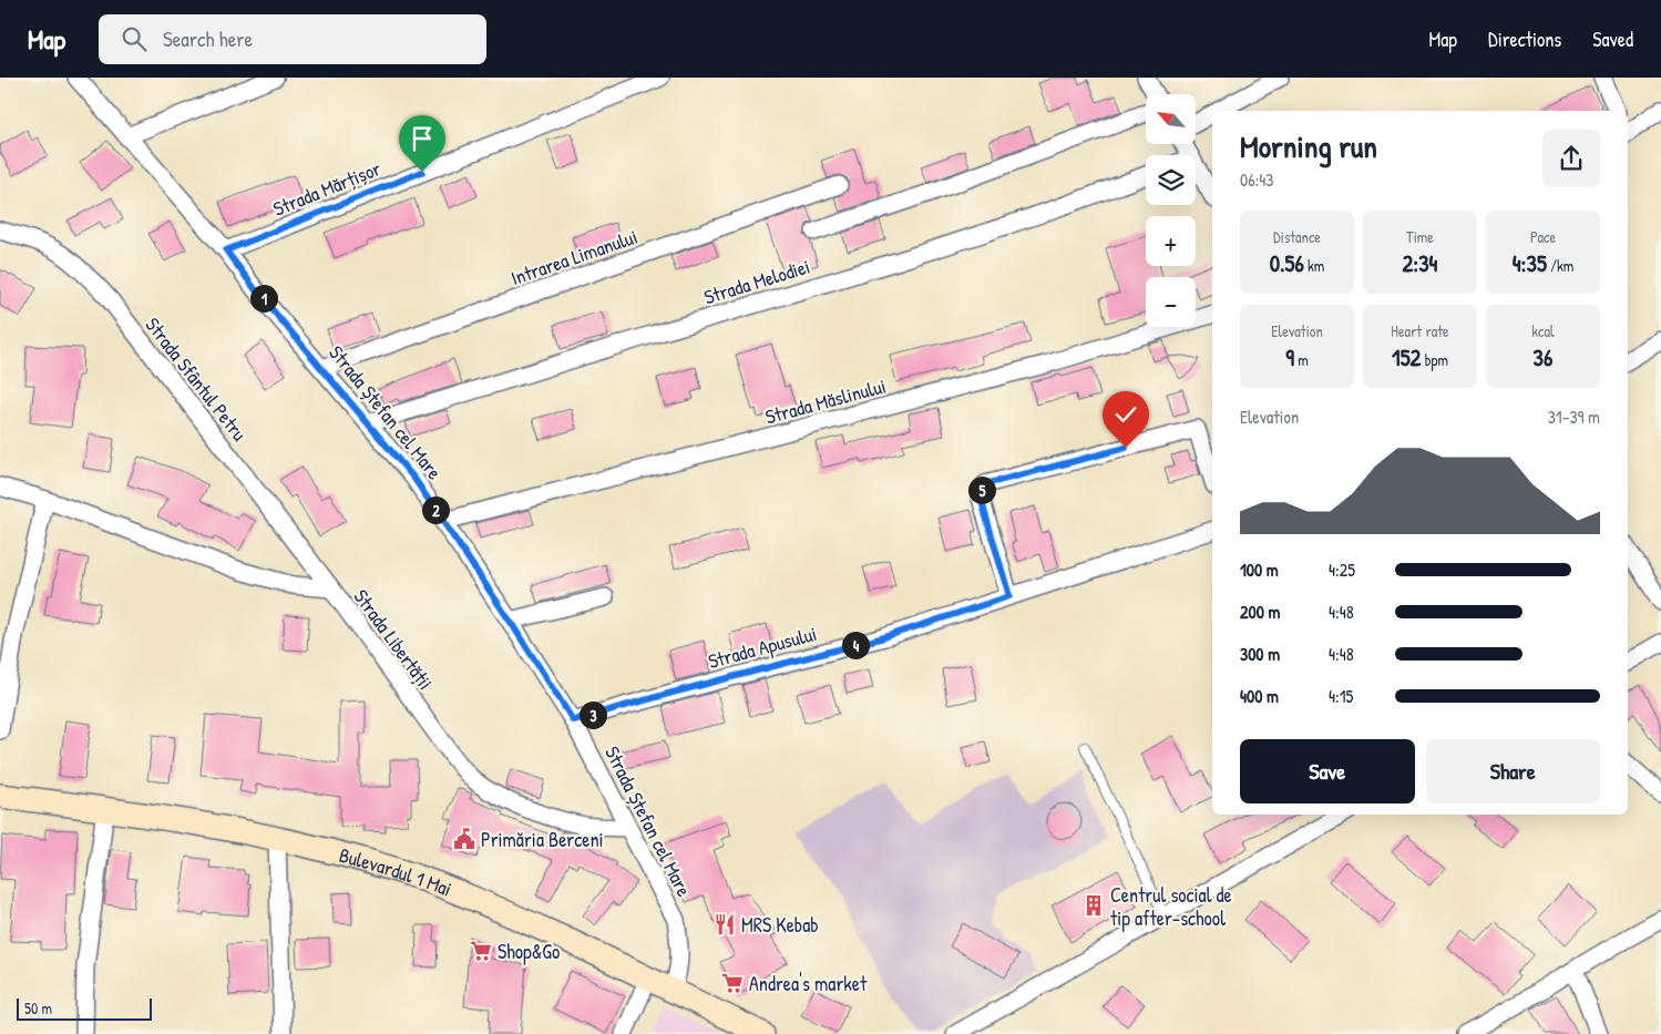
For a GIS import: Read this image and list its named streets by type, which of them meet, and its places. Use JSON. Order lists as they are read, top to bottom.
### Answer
{
  "streets": {
    "main road": ["Bulevardul 1 Mai"],
    "street": [
      "Strada Mărțișor",
      "Intrarea Limanului",
      "Strada Melodiei",
      "Strada Sfântul Petru",
      "Strada Măslinului",
      "Strada Ștefan cel Mare",
      "Strada Libertății",
      "Strada Apusului"
    ]
  },
  "crossings": [
    ["Strada Mărțișor", "Strada Ștefan cel Mare"],
    ["Intrarea Limanului", "Strada Ștefan cel Mare"],
    ["Strada Melodiei", "Strada Ștefan cel Mare"],
    ["Strada Sfântul Petru", "Strada Libertății"],
    ["Strada Măslinului", "Strada Ștefan cel Mare"],
    ["Strada Ștefan cel Mare", "Strada Libertății"],
    ["Strada Ștefan cel Mare", "Strada Apusului"],
    ["Strada Ștefan cel Mare", "Bulevardul 1 Mai"]
  ],
  "places": {
    "public building": ["Primăria Berceni"],
    "building": ["Centrul social de tip after-school"],
    "restaurant": ["MRS Kebab"],
    "supermarket": ["Shop&Go", "Andrea's market"]
  },
  "scale_bar": "50 m",
  "north": "top left",
  "page": {
    "header": "Map",
    "search": "Search here",
    "nav": ["Map", "Directions", "Saved"],
    "map_buttons": ["+", "−"],
    "heading": ["Morning run", "06:43"],
    "stats": [
      ["Distance", "0.56 km"],
      ["Time", "2:34"],
      ["Pace", "4:35 /km"],
      ["Elevation", "9 m"],
      ["Heart rate", "152 bpm"],
      ["kcal", "36"]
    ],
    "pins": [
      "1",
      "5",
      "2",
      "4",
      "3"
    ],
    "chart": ["Elevation", "31–39 m"],
    "list": [
      {
        "name": "100 m",
        "note": "4:25"
      },
      {
        "name": "200 m",
        "note": "4:48"
      },
      {
        "name": "300 m",
        "note": "4:48"
      },
      {
        "name": "400 m",
        "note": "4:15"
      }
    ],
    "buttons": ["Save", "Share"],
    "scale": "50 m"
  }
}
